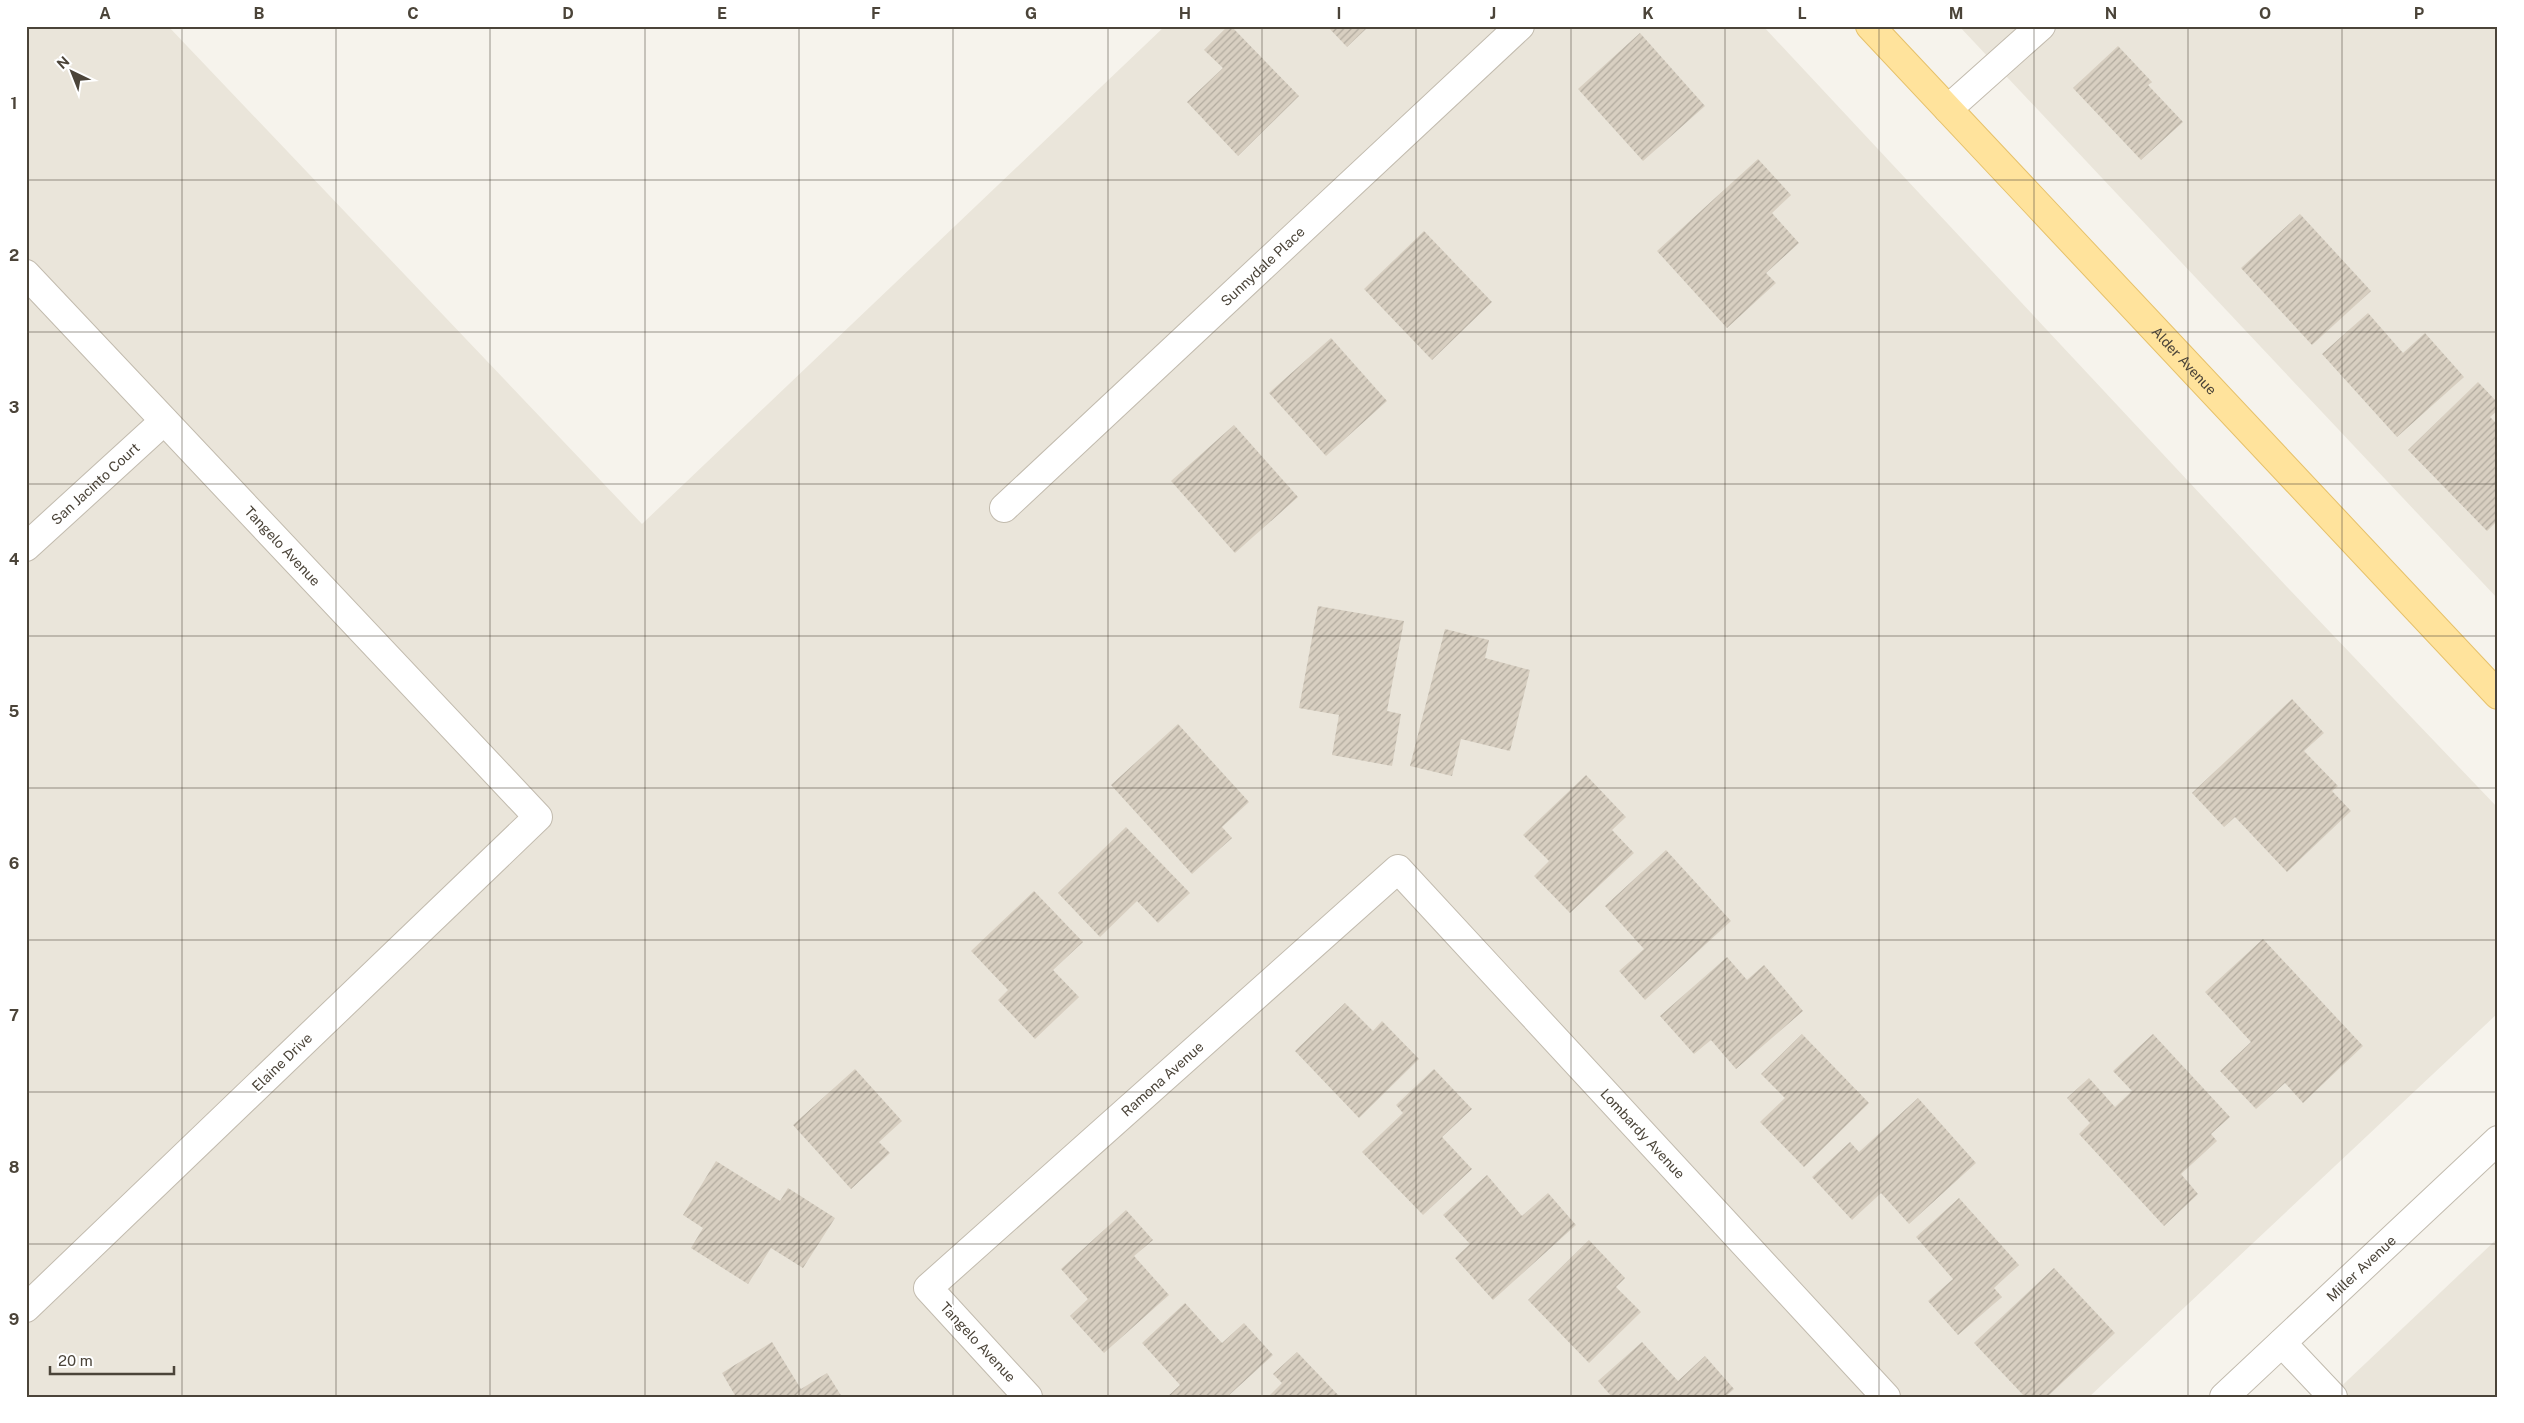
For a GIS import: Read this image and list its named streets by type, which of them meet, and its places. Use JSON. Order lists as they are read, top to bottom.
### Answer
{
  "streets": {
    "main road": ["Alder Avenue"],
    "street": [
      "Sunnydale Place",
      "San Jacinto Court",
      "Tangelo Avenue",
      "Elaine Drive",
      "Ramona Avenue",
      "Lombardy Avenue",
      "Miller Avenue"
    ]
  },
  "crossings": [
    ["San Jacinto Court", "Tangelo Avenue"],
    ["Tangelo Avenue", "Elaine Drive"],
    ["Tangelo Avenue", "Ramona Avenue"],
    ["Ramona Avenue", "Lombardy Avenue"]
  ],
  "scale_bar": "20 m",
  "north": "top left",
  "grid": {
    "columns": [
      "A",
      "B",
      "C",
      "D",
      "E",
      "F",
      "G",
      "H",
      "I",
      "J",
      "K",
      "L",
      "M",
      "N",
      "O",
      "P"
    ],
    "rows": [
      "1",
      "2",
      "3",
      "4",
      "5",
      "6",
      "7",
      "8",
      "9"
    ]
  }
}
